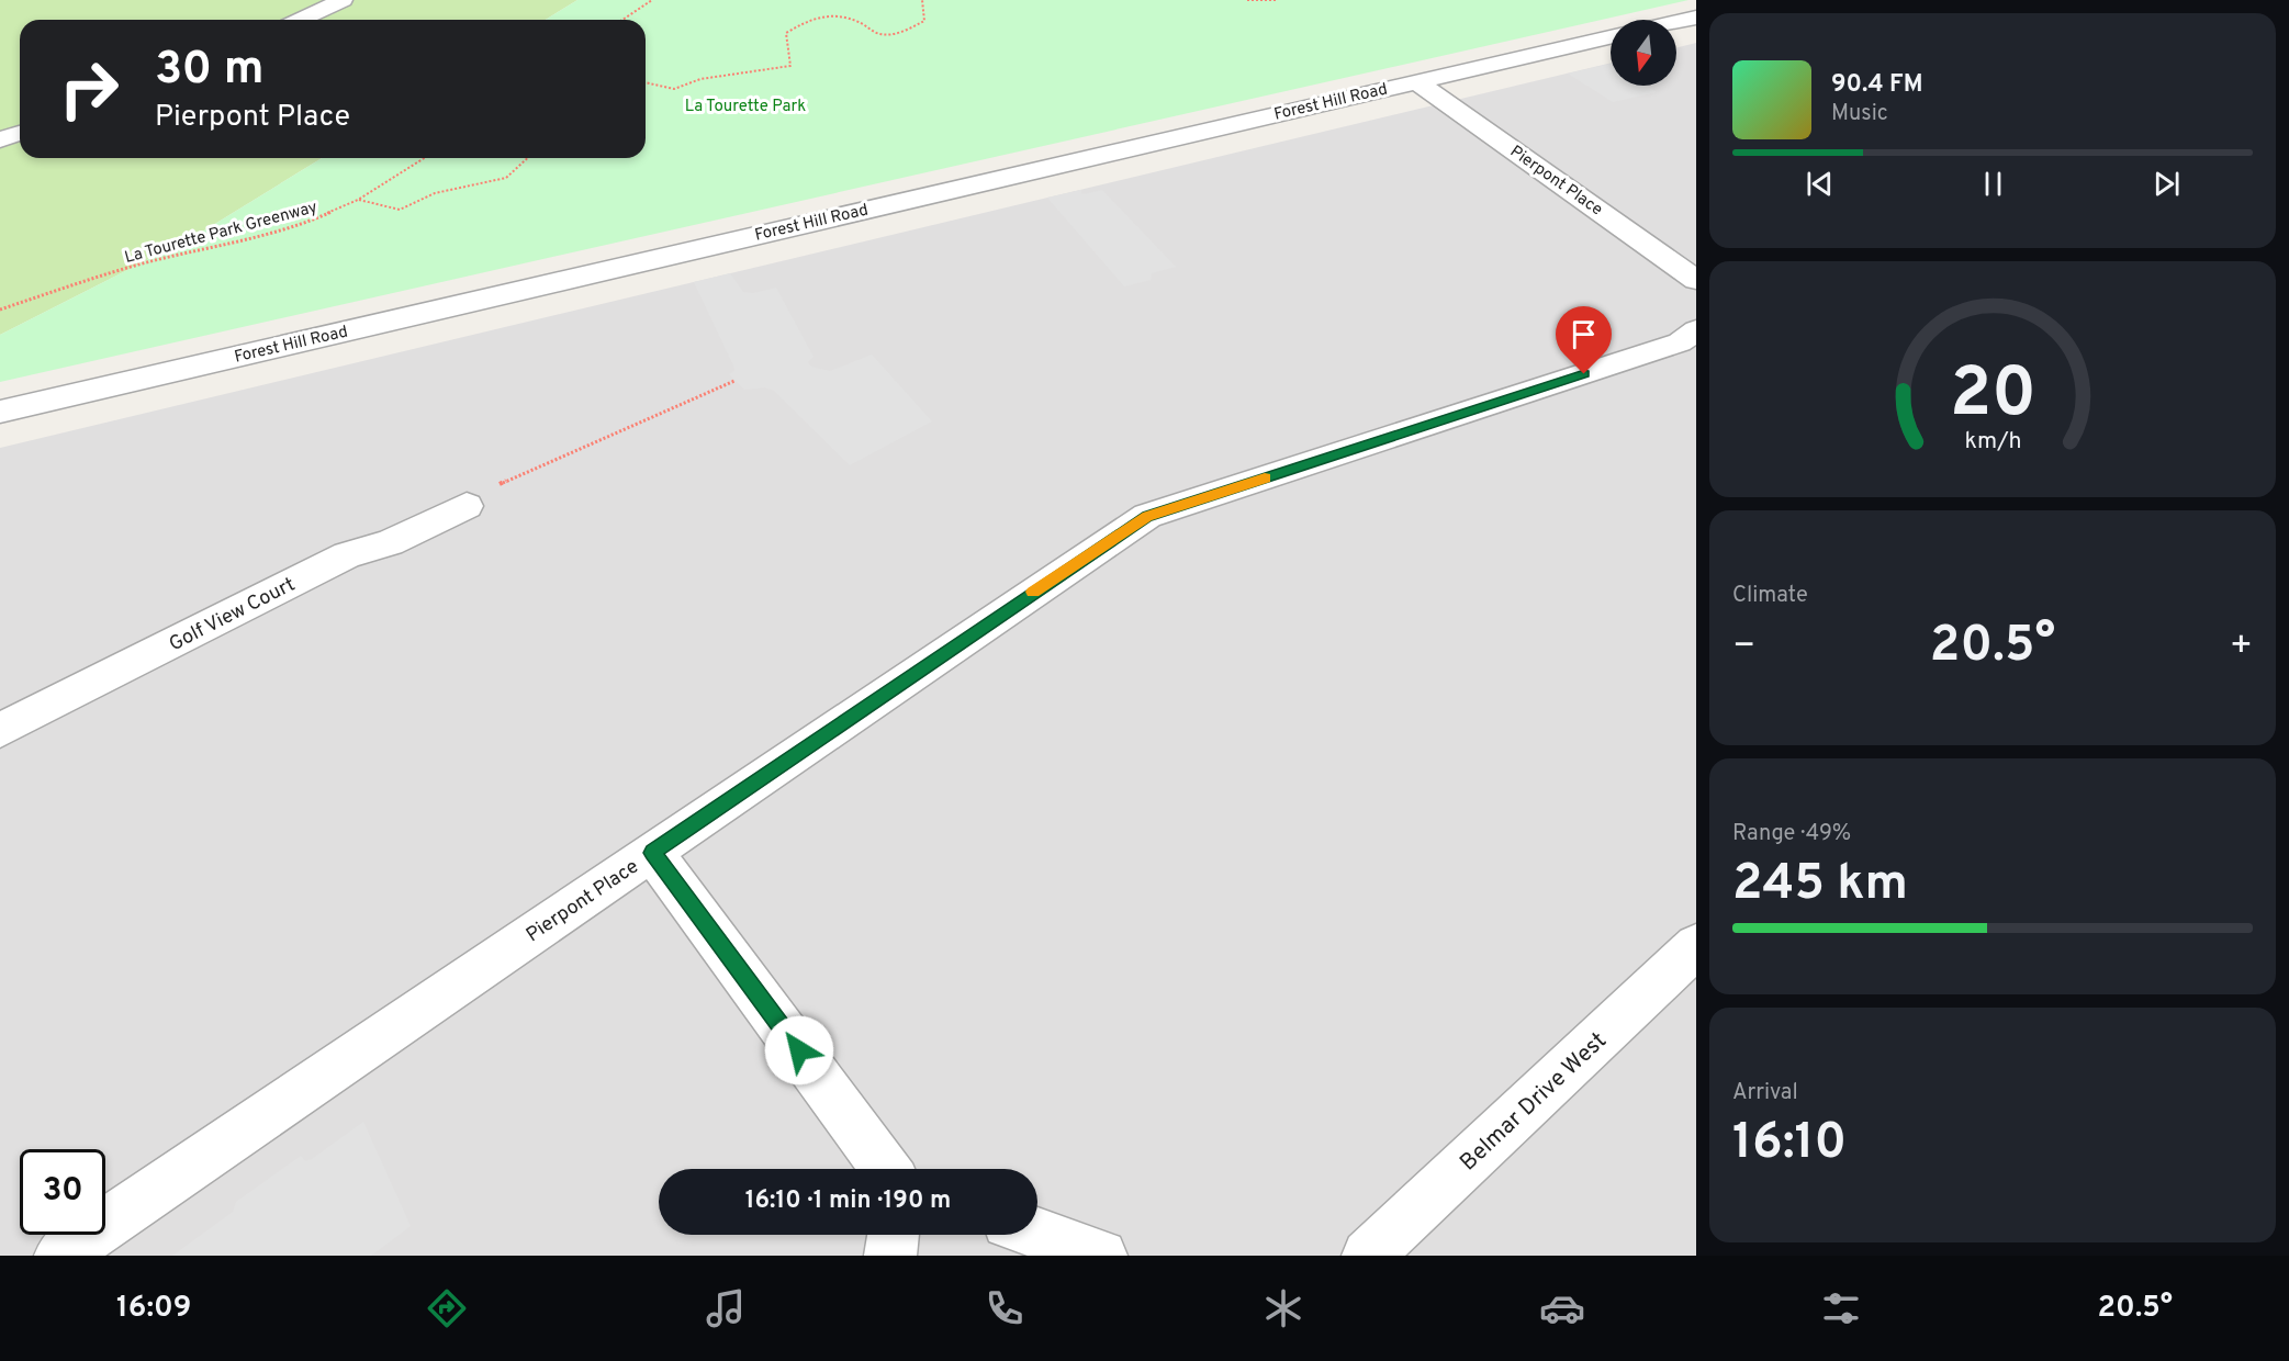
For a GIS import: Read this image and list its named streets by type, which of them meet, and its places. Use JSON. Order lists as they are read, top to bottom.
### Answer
{
  "streets": {
    "street": [
      "Forest Hill Road",
      "Pierpont Place",
      "Golf View Court",
      "Belmar Drive West"
    ],
    "path": ["La Tourette Park Greenway"]
  },
  "crossings": [
    ["Forest Hill Road", "Pierpont Place"]
  ],
  "parks": ["La Tourette Park"],
  "north": "bottom",
  "page": {
    "turn": ["30 m", "Pierpont Place"],
    "song": ["90.4 FM", "Music"],
    "tile": [
      "Climate",
      ["Range · 49%", "245 km"],
      ["Arrival", "16:10"]
    ],
    "heat": ["−", "20.5°", "+"],
    "limit": "30",
    "trip": "16:10 · 1 min · 190 m",
    "tabs": ["16:09", "20.5°"],
    "gauge": ["20", "km/h"]
  }
}
